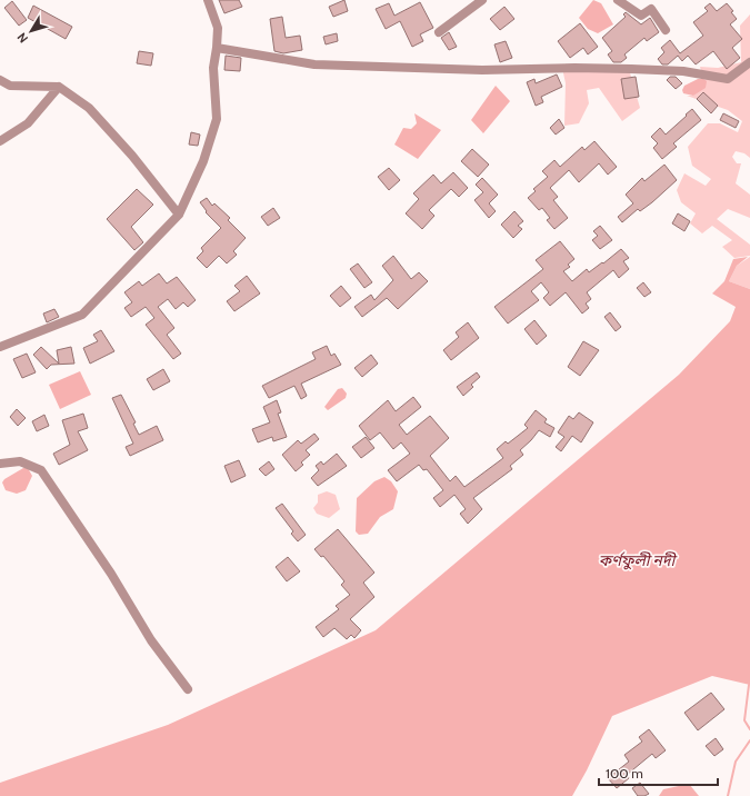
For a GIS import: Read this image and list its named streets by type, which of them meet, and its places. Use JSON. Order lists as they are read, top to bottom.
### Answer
{
  "water": ["কর্ণফুলী নদী"],
  "scale_bar": "100 m",
  "north": "bottom left"
}
